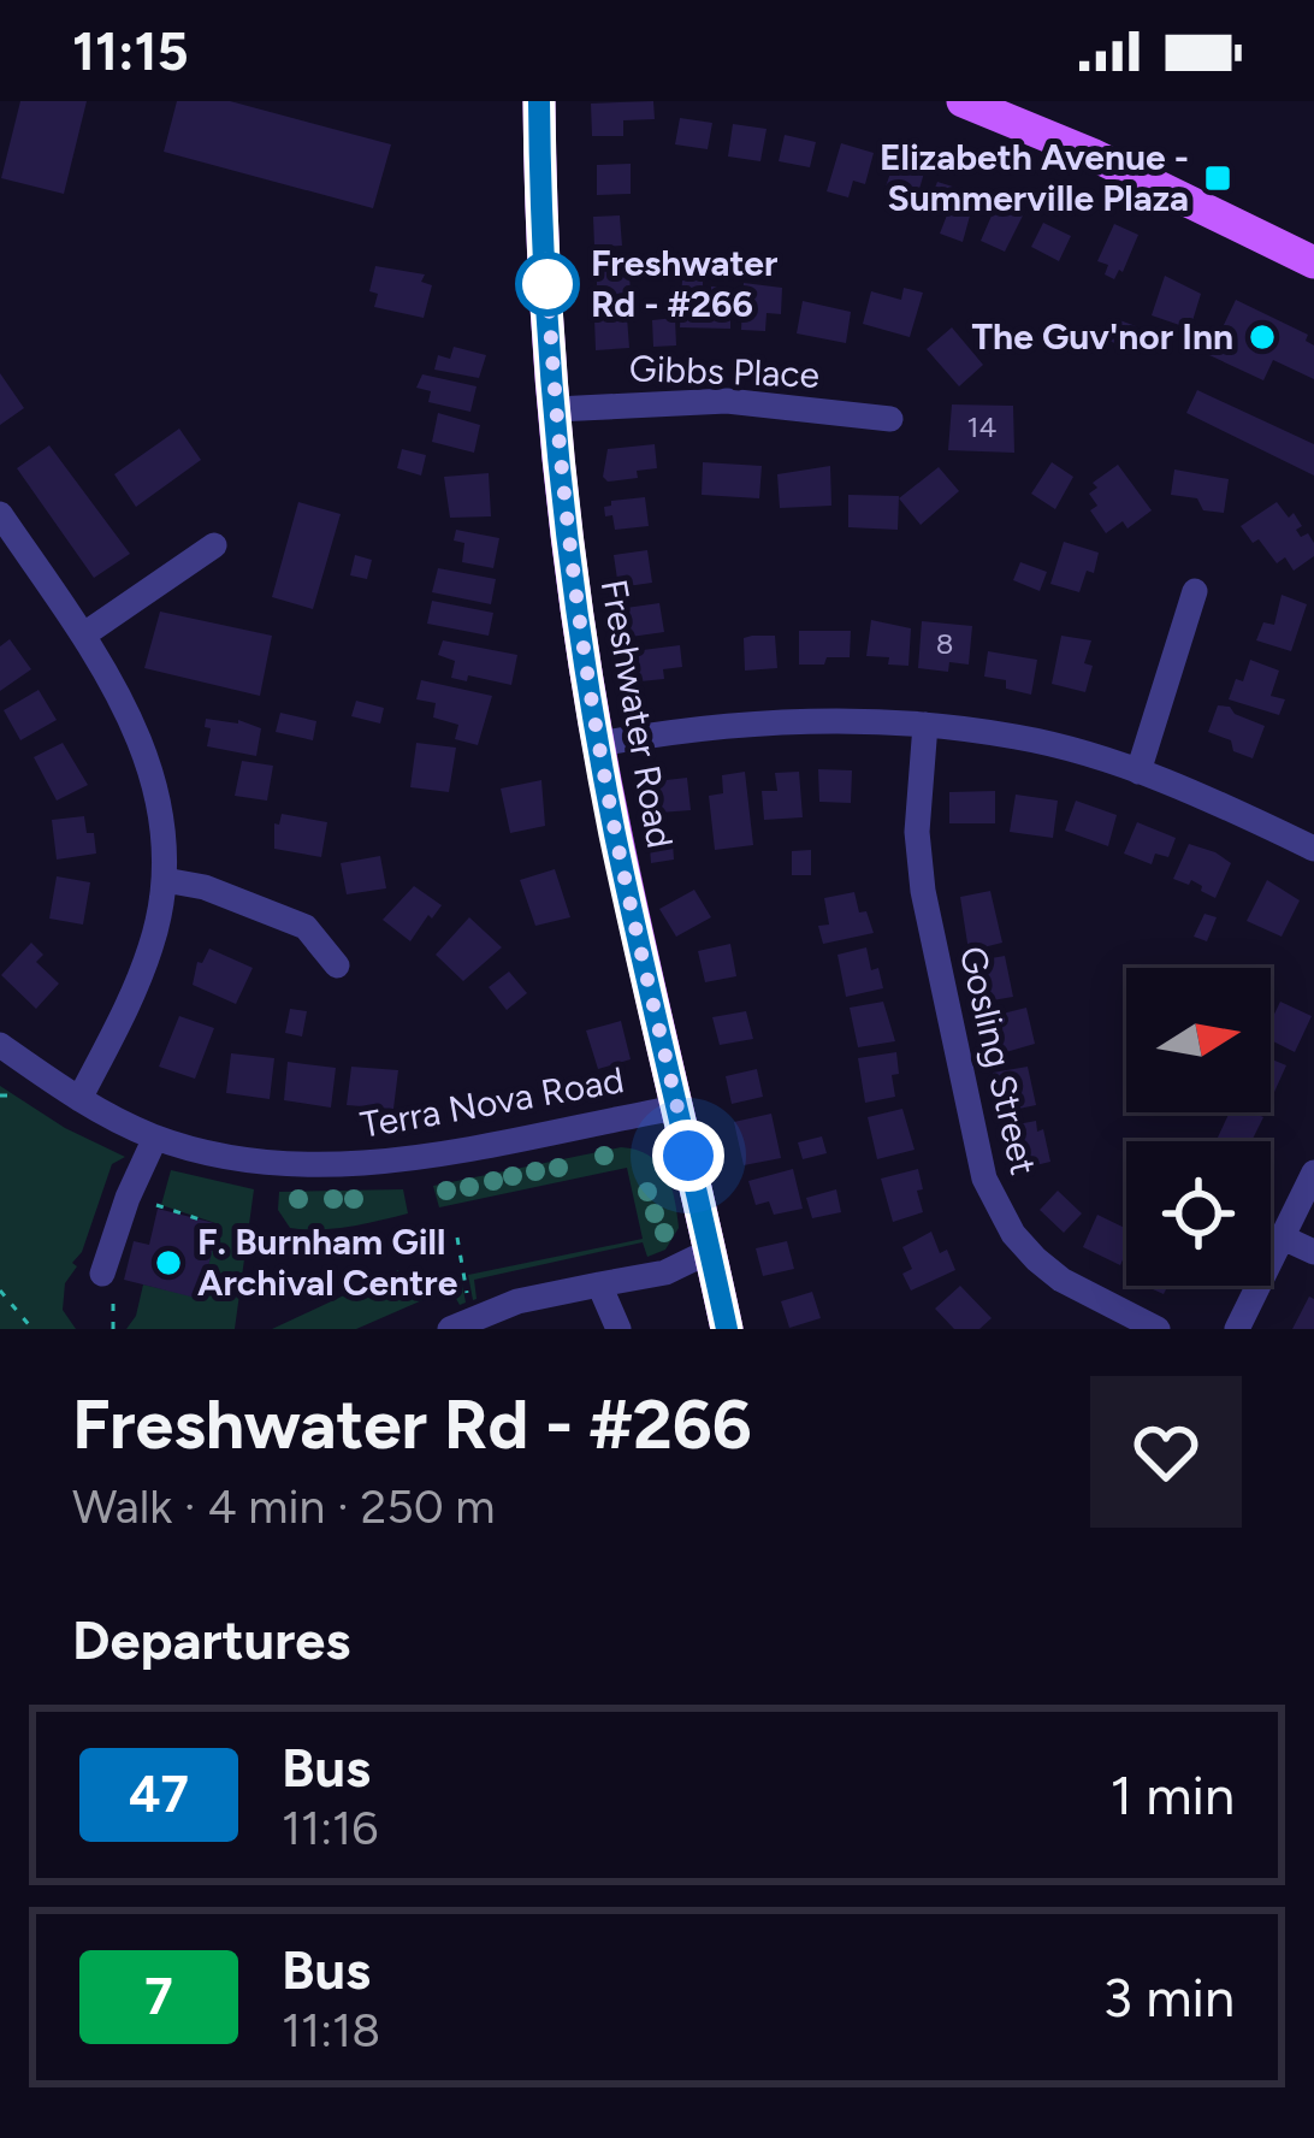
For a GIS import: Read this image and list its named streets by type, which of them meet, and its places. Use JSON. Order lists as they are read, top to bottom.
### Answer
{
  "streets": {
    "main road": ["Freshwater Road"],
    "street": ["Gibbs Place", "Gosling Street", "Terra Nova Road"]
  },
  "crossings": [
    ["Gibbs Place", "Freshwater Road"],
    ["Freshwater Road", "Terra Nova Road"]
  ],
  "places": {
    "transit": ["Elizabeth Avenue - Summerville Plaza"],
    "other": ["Freshwater Rd - #266", "The Guv'nor Inn", "F. Burnham Gill Archival Centre"]
  },
  "lines": ["bus line 47"],
  "house_numbers": ["14", "8"],
  "north": "right",
  "page": {
    "status": "11:15",
    "heading": [
      ["Freshwater Rd - #266", "Walk · 4 min · 250 m"],
      "Departures"
    ],
    "list": [
      {
        "mark": "47",
        "name": "Bus",
        "note": "11:16",
        "value": "1 min"
      },
      {
        "mark": "7",
        "name": "Bus",
        "note": "11:18",
        "value": "3 min"
      }
    ]
  }
}
